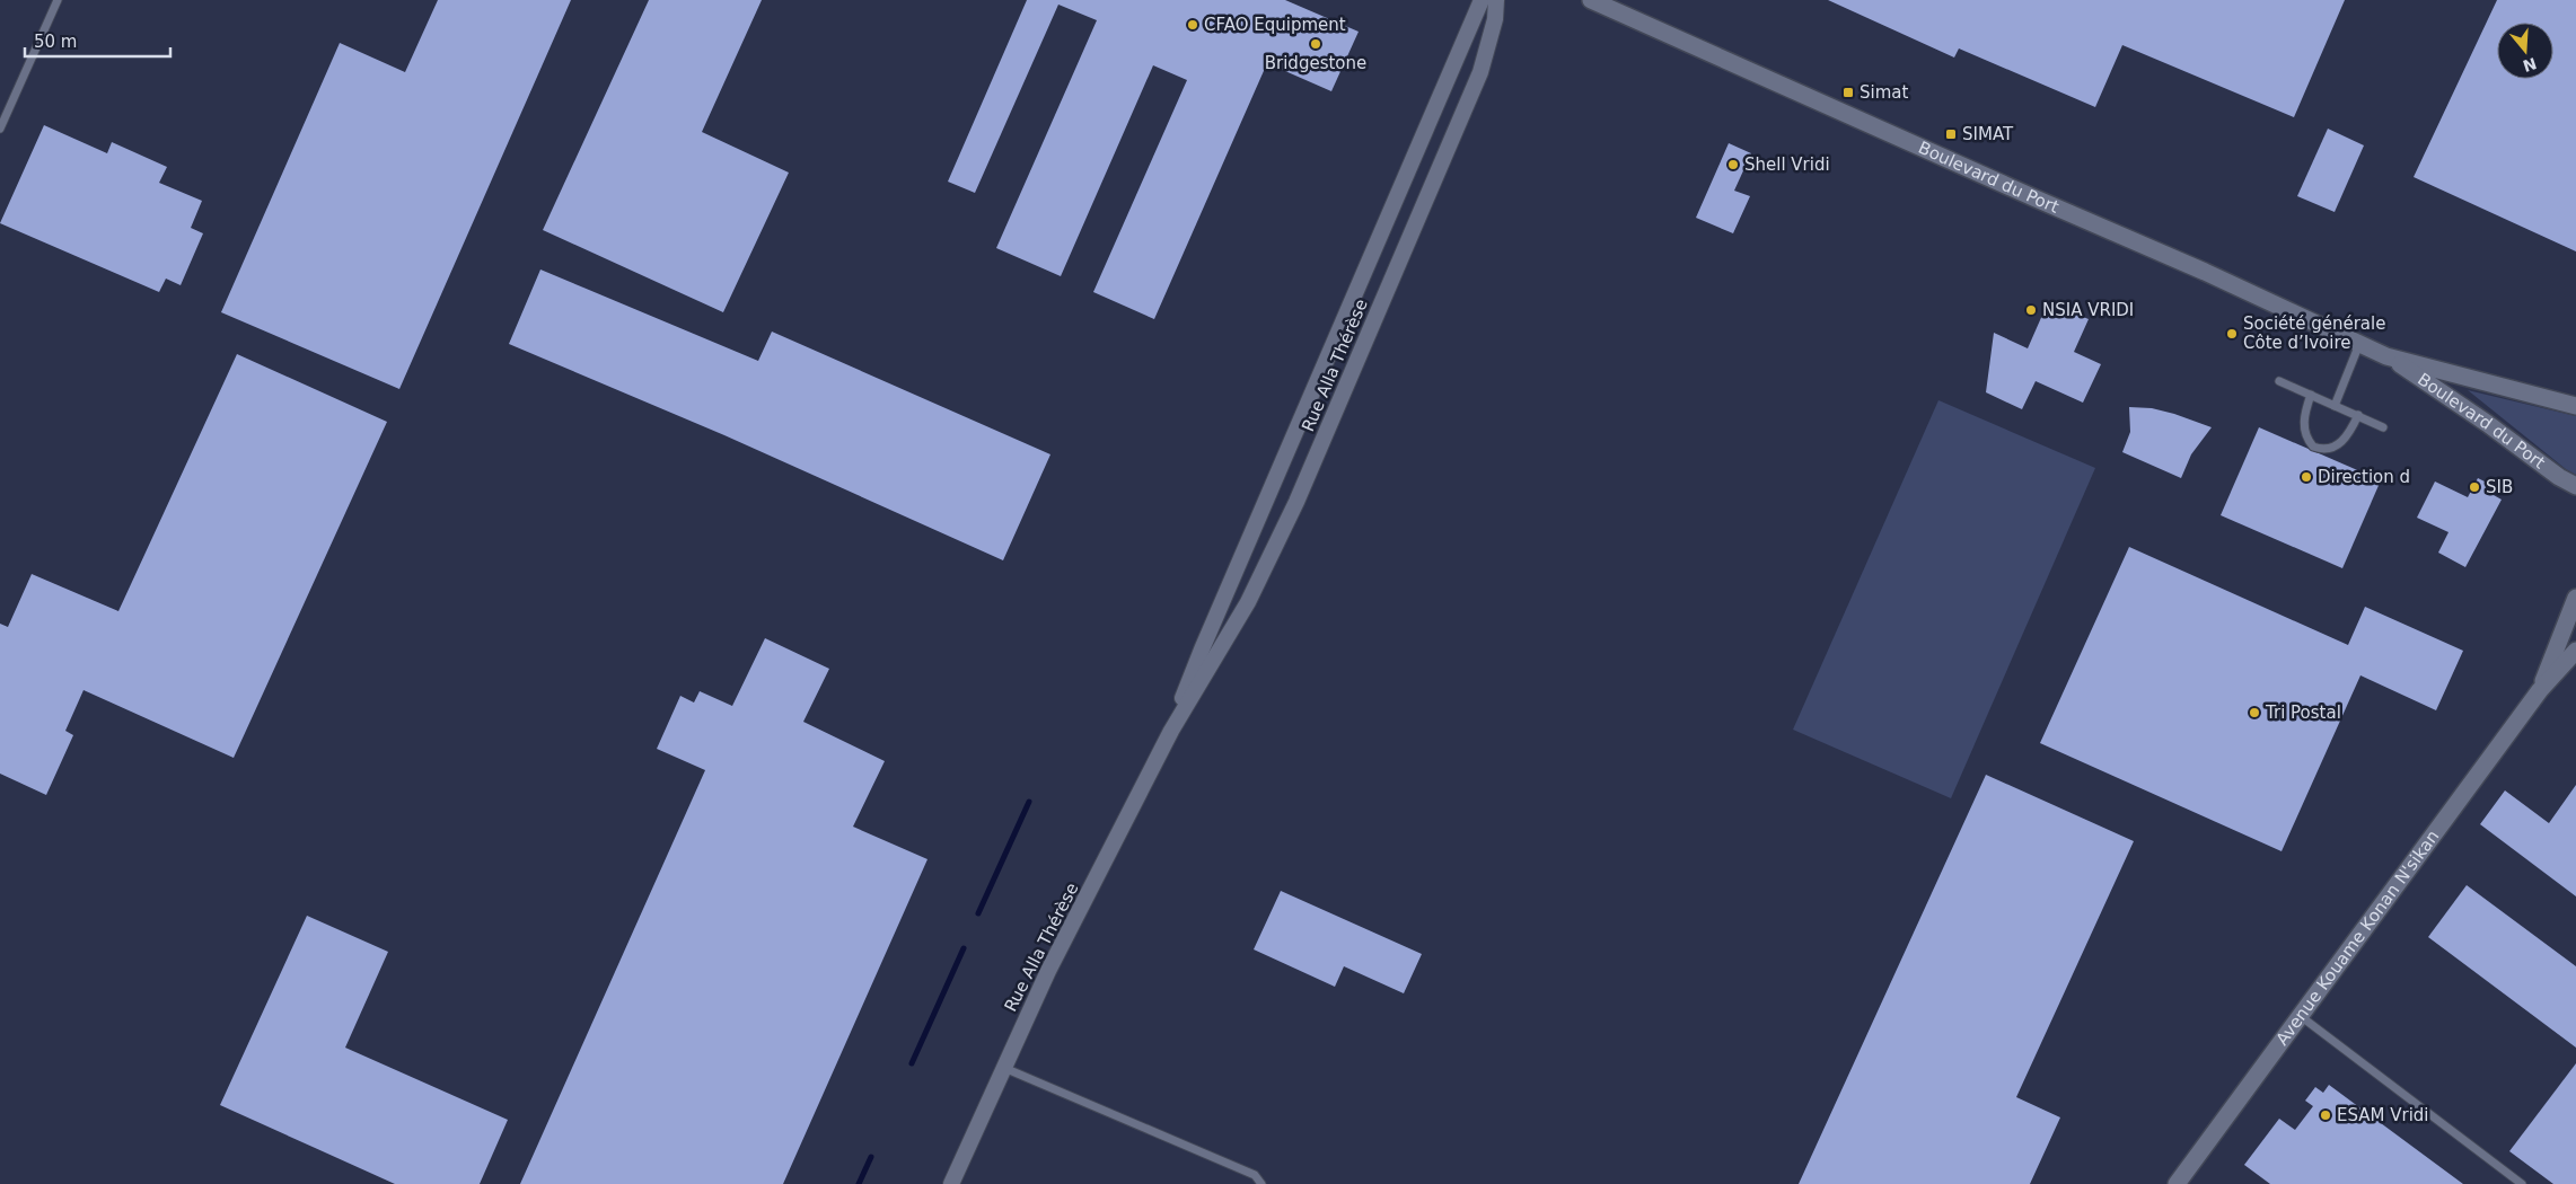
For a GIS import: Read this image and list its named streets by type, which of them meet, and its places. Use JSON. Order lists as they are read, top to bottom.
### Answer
{
  "streets": {
    "main road": ["Boulevard du Port", "Avenue Kouame Konan N'sikan"],
    "street": ["Rue Alla Thérèse"]
  },
  "places": {
    "other": [
      "CFAO Equipment",
      "Bridgestone",
      "Shell Vridi",
      "NSIA VRIDI",
      "Société générale Côte d’Ivoire",
      "Direction d",
      "SIB",
      "Tri Postal",
      "ESAM Vridi"
    ],
    "transit": ["Simat", "SIMAT"]
  },
  "scale_bar": "50 m",
  "north": "bottom"
}
